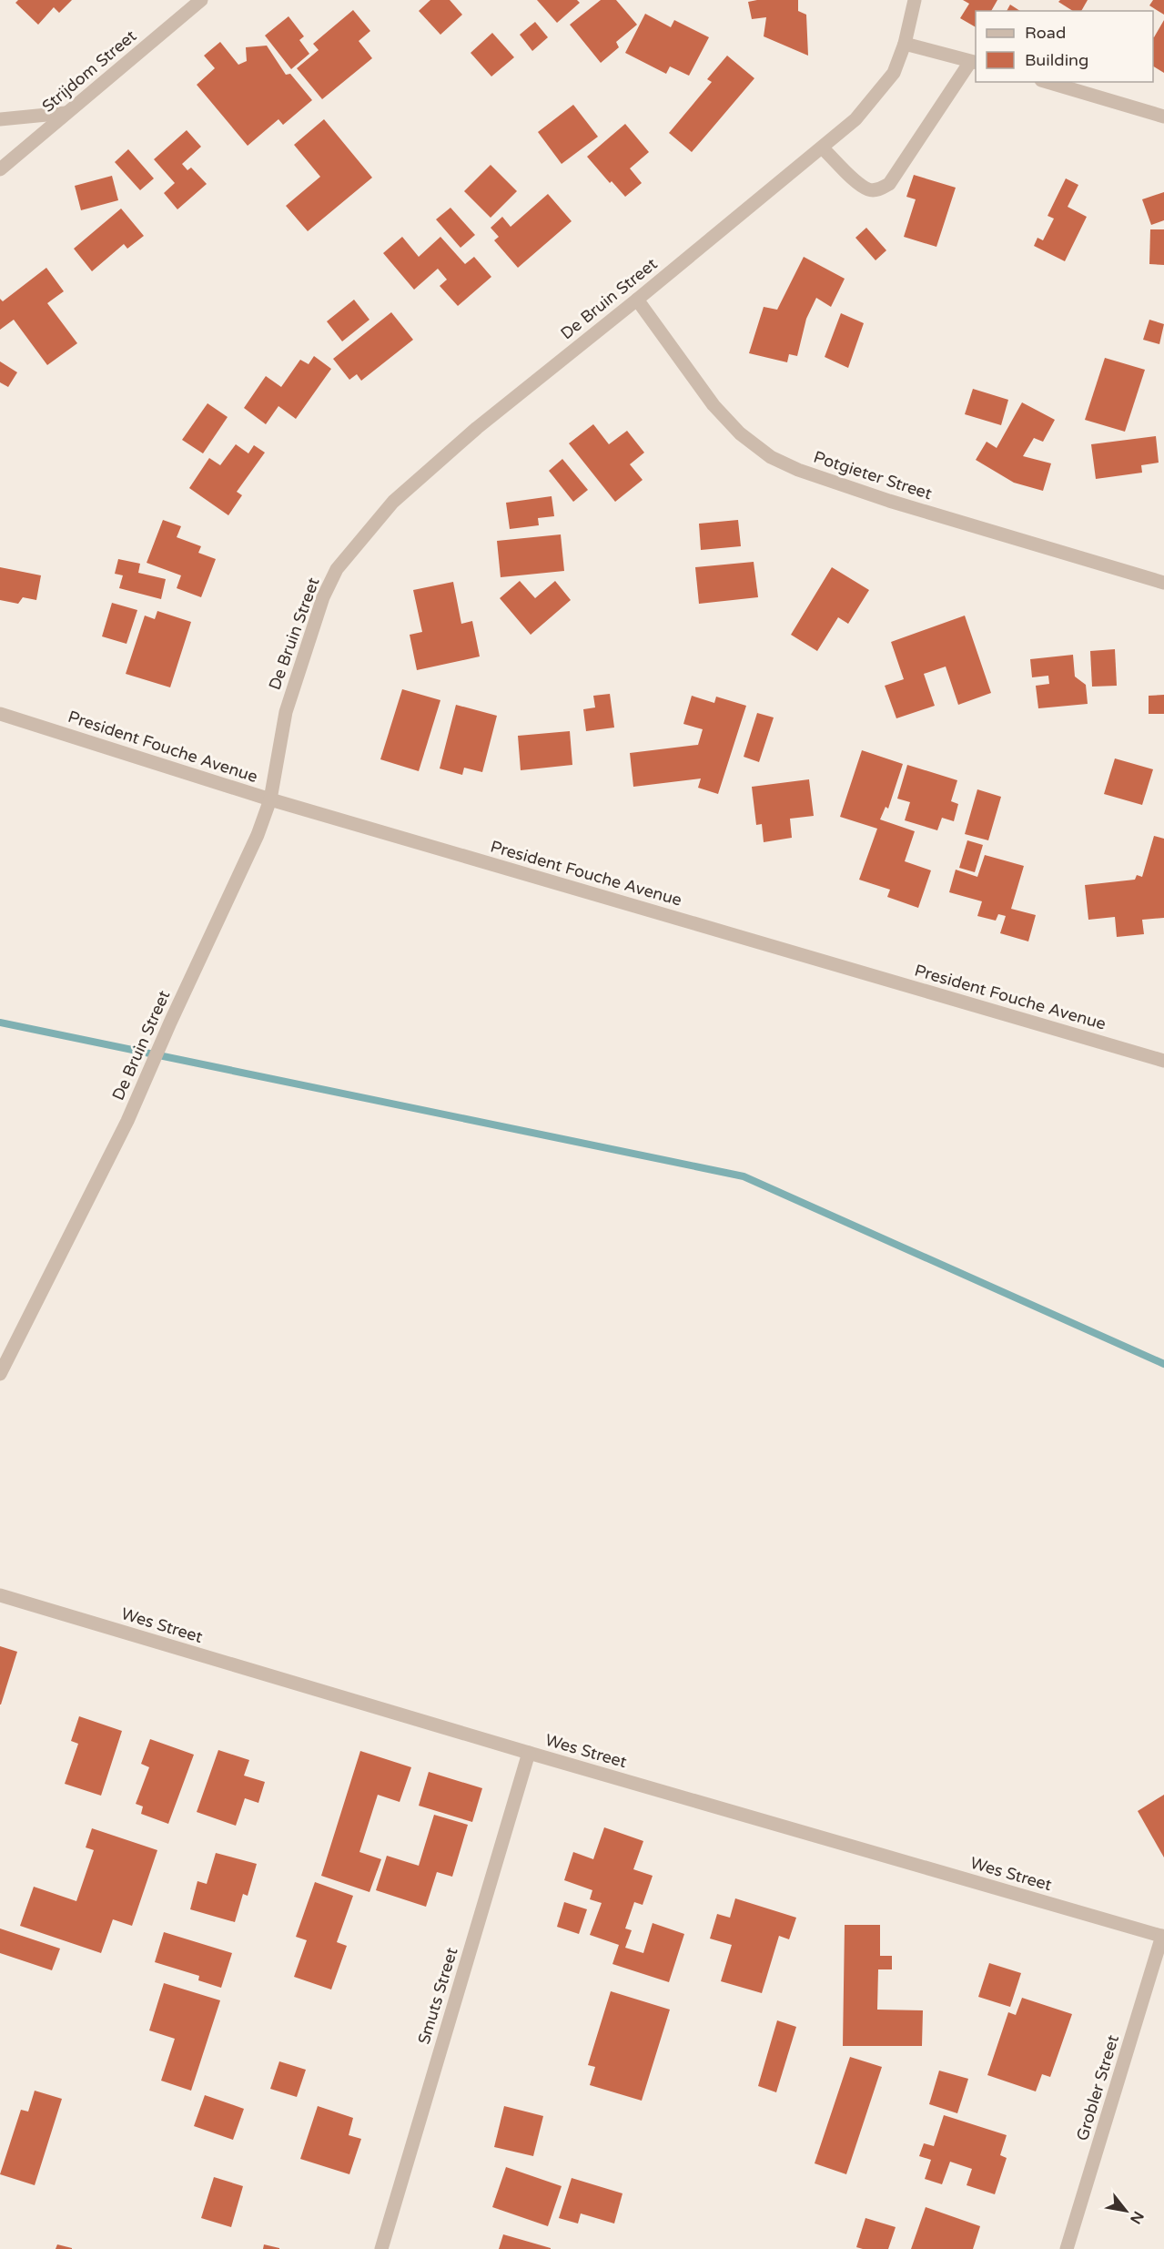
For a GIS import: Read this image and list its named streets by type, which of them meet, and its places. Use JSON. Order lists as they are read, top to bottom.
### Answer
{
  "streets": {
    "street": [
      "Strijdom Street",
      "De Bruin Street",
      "Potgieter Street",
      "President Fouche Avenue",
      "Wes Street",
      "Smuts Street",
      "Grobler Street"
    ]
  },
  "crossings": [
    ["De Bruin Street", "Potgieter Street"],
    ["De Bruin Street", "President Fouche Avenue"],
    ["Wes Street", "Smuts Street"],
    ["Wes Street", "Grobler Street"]
  ],
  "legend": ["Road", "Building"],
  "north": "bottom right"
}
